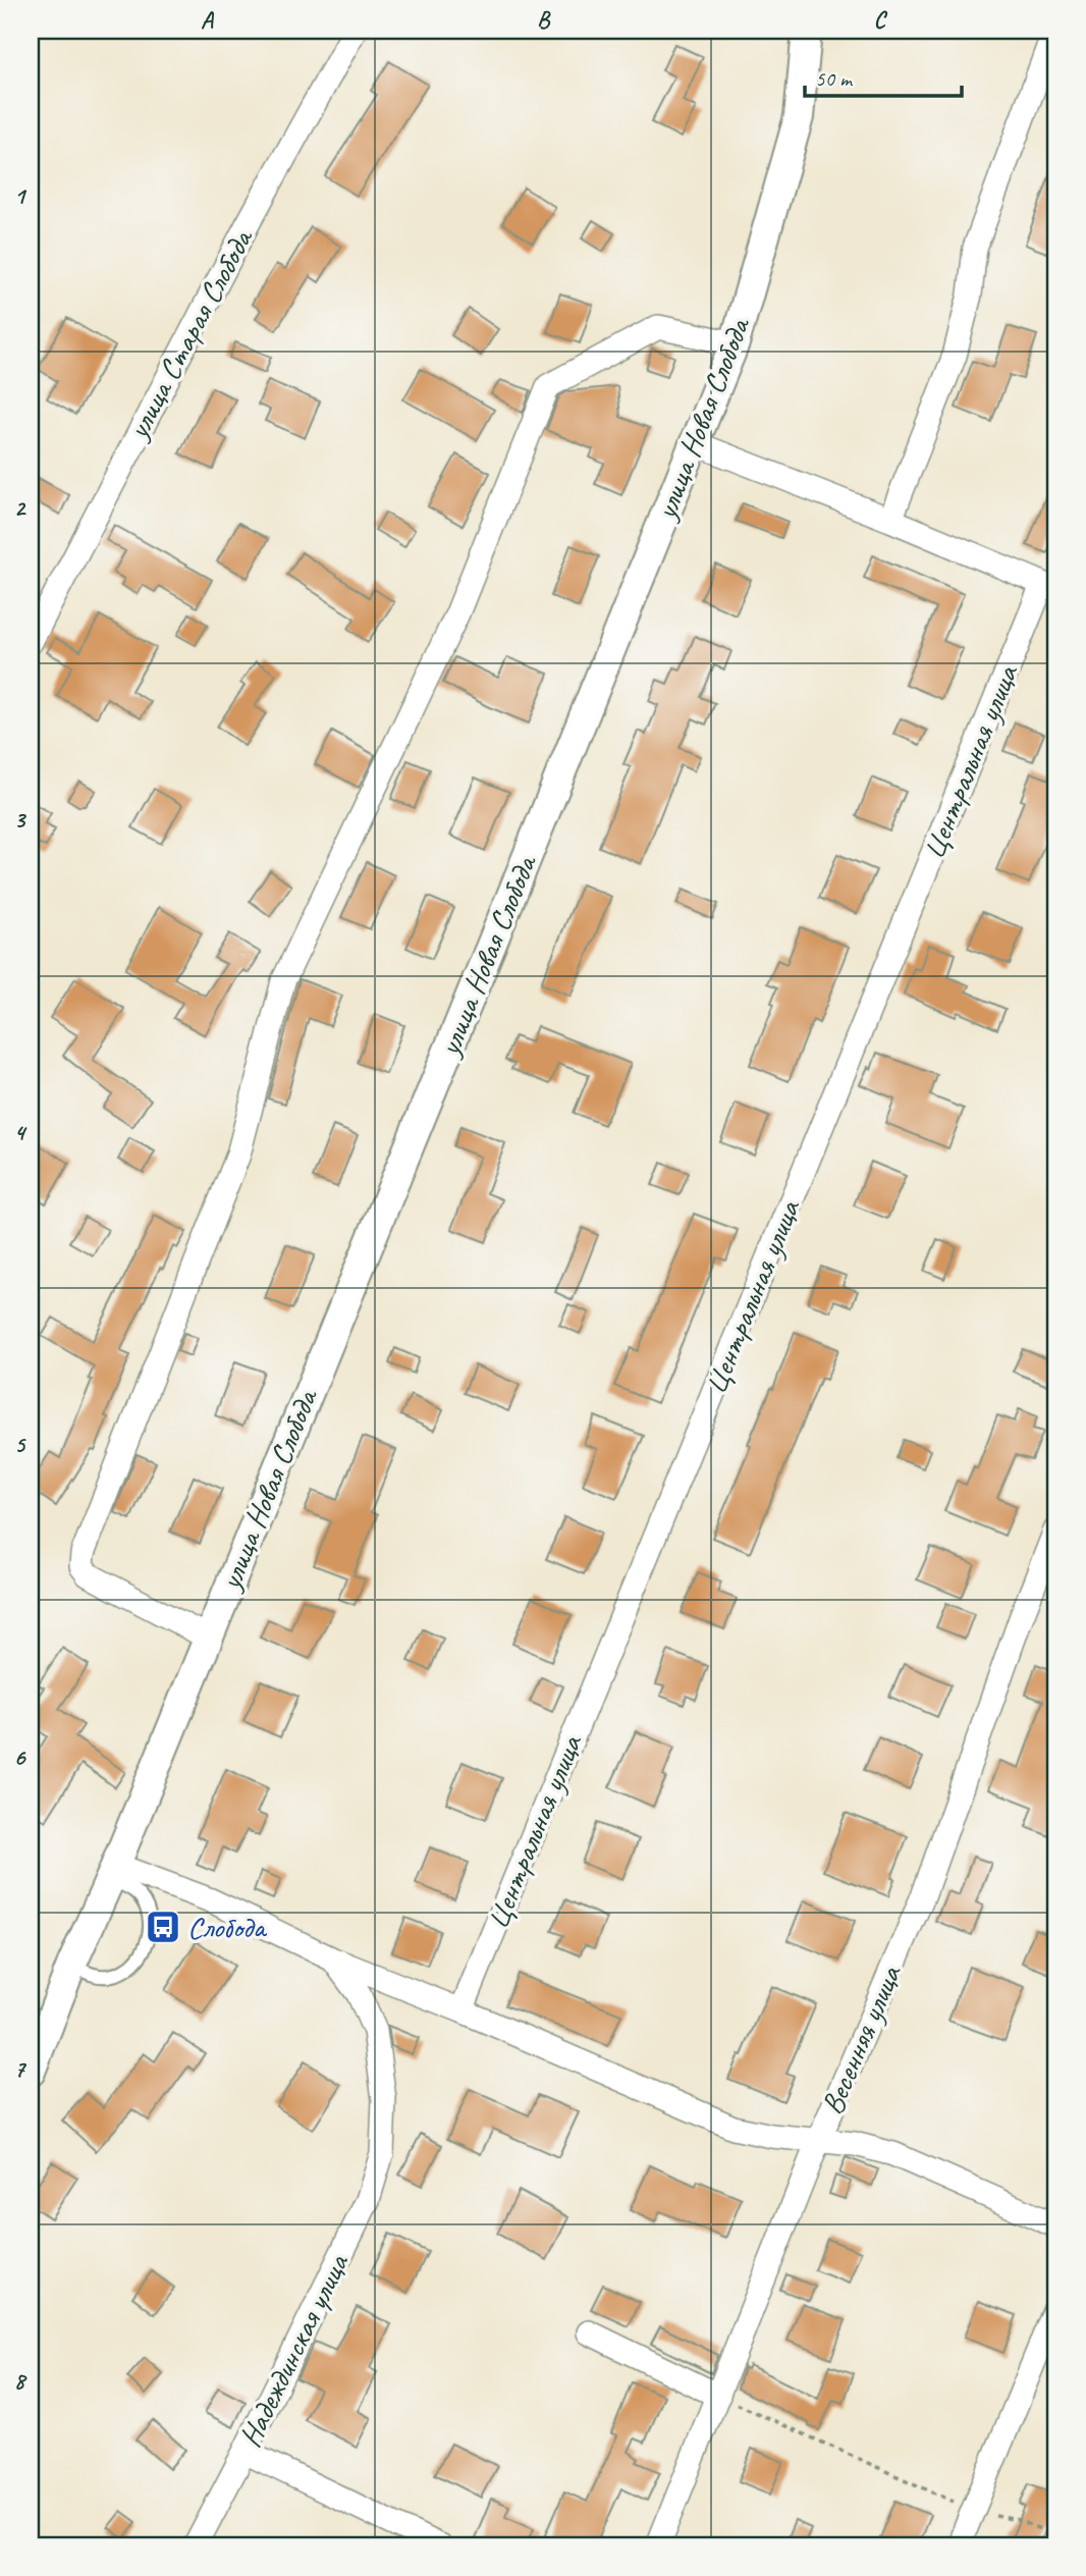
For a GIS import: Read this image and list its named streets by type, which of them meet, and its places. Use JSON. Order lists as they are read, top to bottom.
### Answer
{
  "streets": {
    "street": [
      "улица Старая Слобода",
      "улица Новая Слобода",
      "Центральная улица",
      "Весенняя улица",
      "Надеждинская улица"
    ]
  },
  "places": {
    "bus stop": ["Слобода"]
  },
  "scale_bar": "50 m",
  "grid": {
    "columns": ["A", "B", "C"],
    "rows": [
      "1",
      "2",
      "3",
      "4",
      "5",
      "6",
      "7",
      "8"
    ]
  }
}
